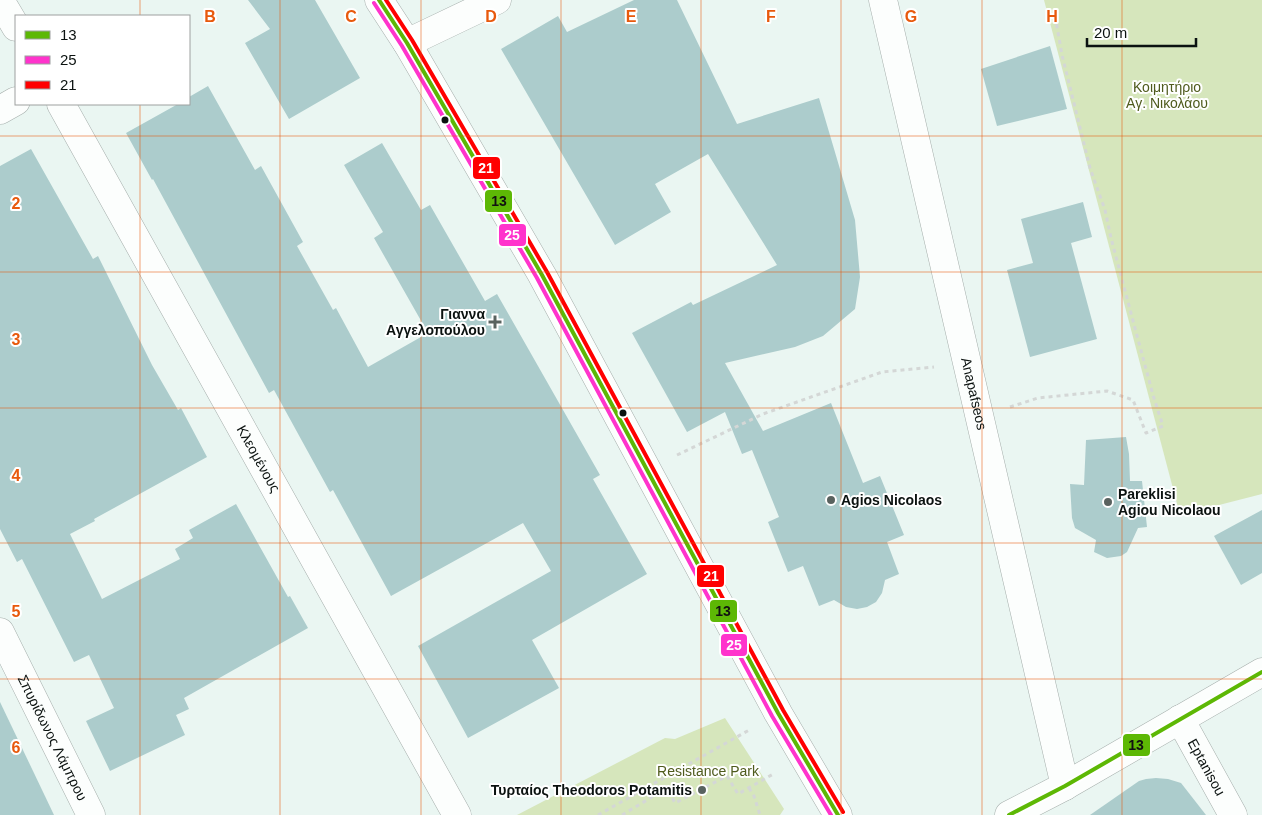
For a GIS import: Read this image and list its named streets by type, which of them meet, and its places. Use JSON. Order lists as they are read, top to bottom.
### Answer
{
  "streets": {
    "street": [
      "Anapafseos",
      "Κλεομένους",
      "Σπυρίδωνος Λάμπρου",
      "Eptanisou"
    ]
  },
  "parks": ["Κοιμητήριο Αγ. Νικολάου", "Resistance Park"],
  "places": {
    "health": ["Γιαννα Αγγελοπούλου"],
    "other": ["Agios Nicolaos", "Pareklisi Agiou Nicolaou", "Τυρταίος Theodoros Potamitis"]
  },
  "lines": ["transit line 13", "transit line 21", "transit line 25"],
  "legend": ["13", "25", "21"],
  "scale_bar": "20 m",
  "grid": {
    "columns": [
      "B",
      "C",
      "D",
      "E",
      "F",
      "G",
      "H"
    ],
    "rows": [
      "2",
      "3",
      "4",
      "5",
      "6"
    ]
  }
}
